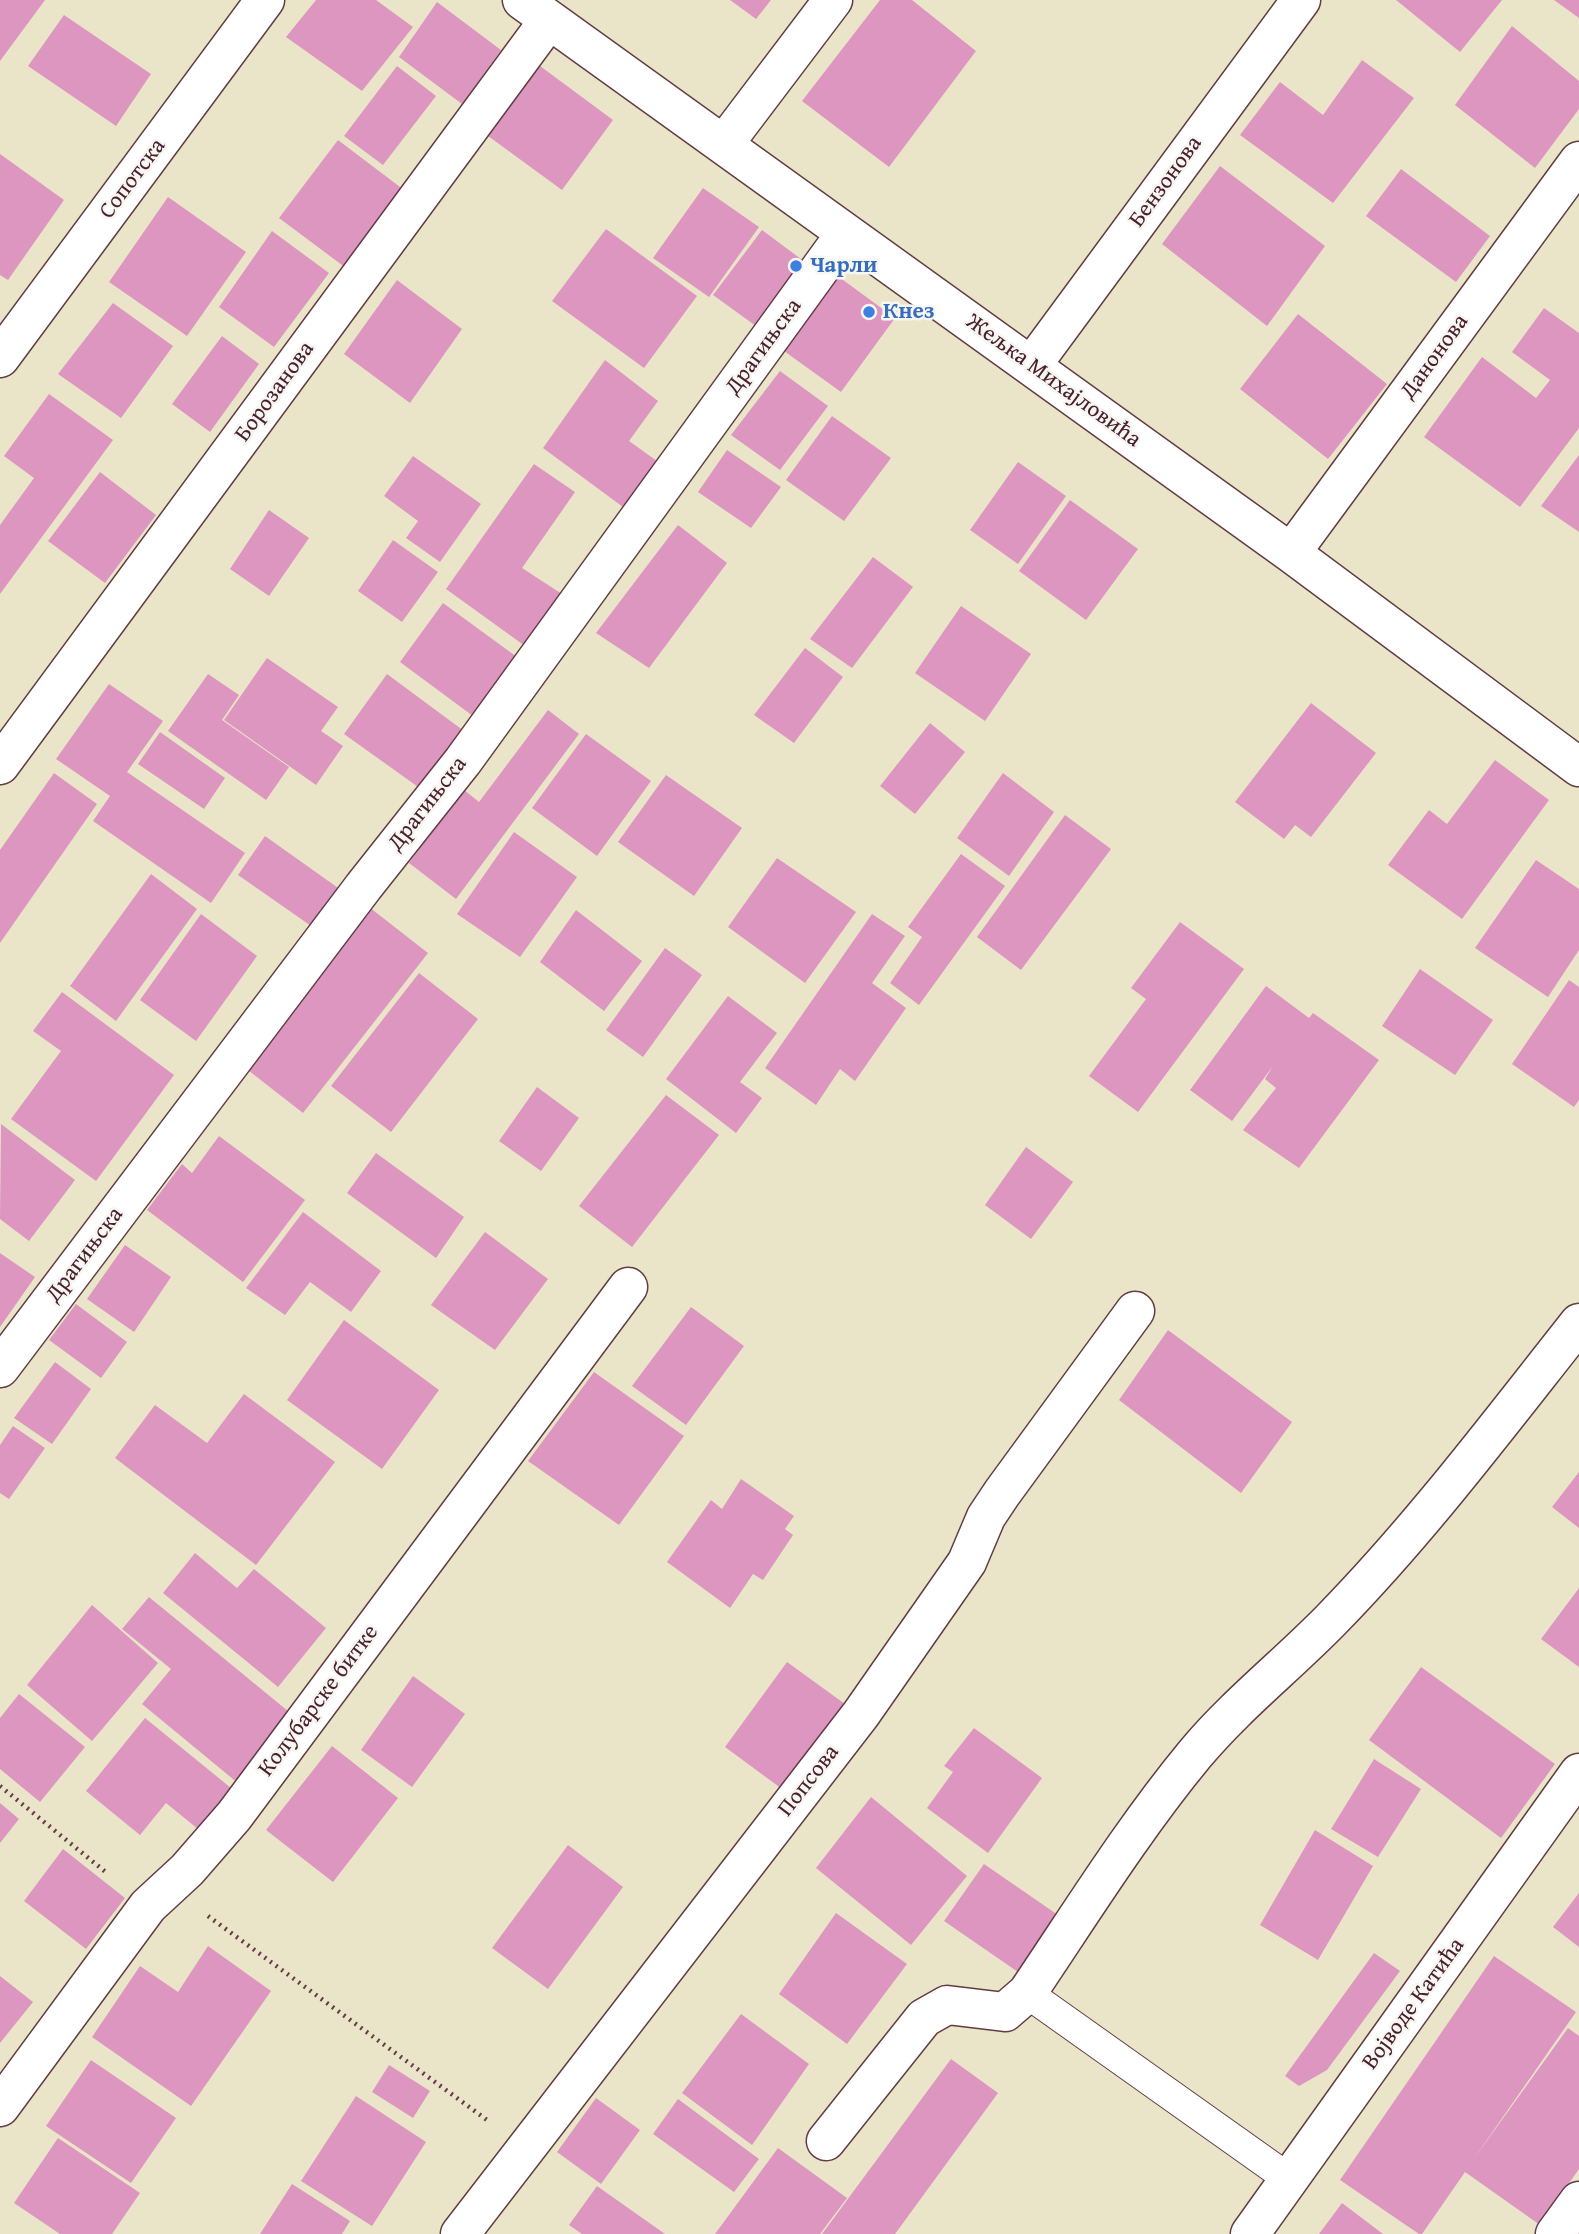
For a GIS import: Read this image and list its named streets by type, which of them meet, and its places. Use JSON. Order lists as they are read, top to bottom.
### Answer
{
  "streets": {
    "street": [
      "Сопотска",
      "Бензонова",
      "Драгињска",
      "Данонова",
      "Жељка Михајловића",
      "Борозанова",
      "Колубарске битке",
      "Попсова",
      "Војводе Катића"
    ]
  },
  "crossings": [
    ["Бензонова", "Жељка Михајловића"],
    ["Драгињска", "Жељка Михајловића"],
    ["Данонова", "Жељка Михајловића"],
    ["Жељка Михајловића", "Борозанова"]
  ],
  "places": ["Чарли", "Кнез"]
}
